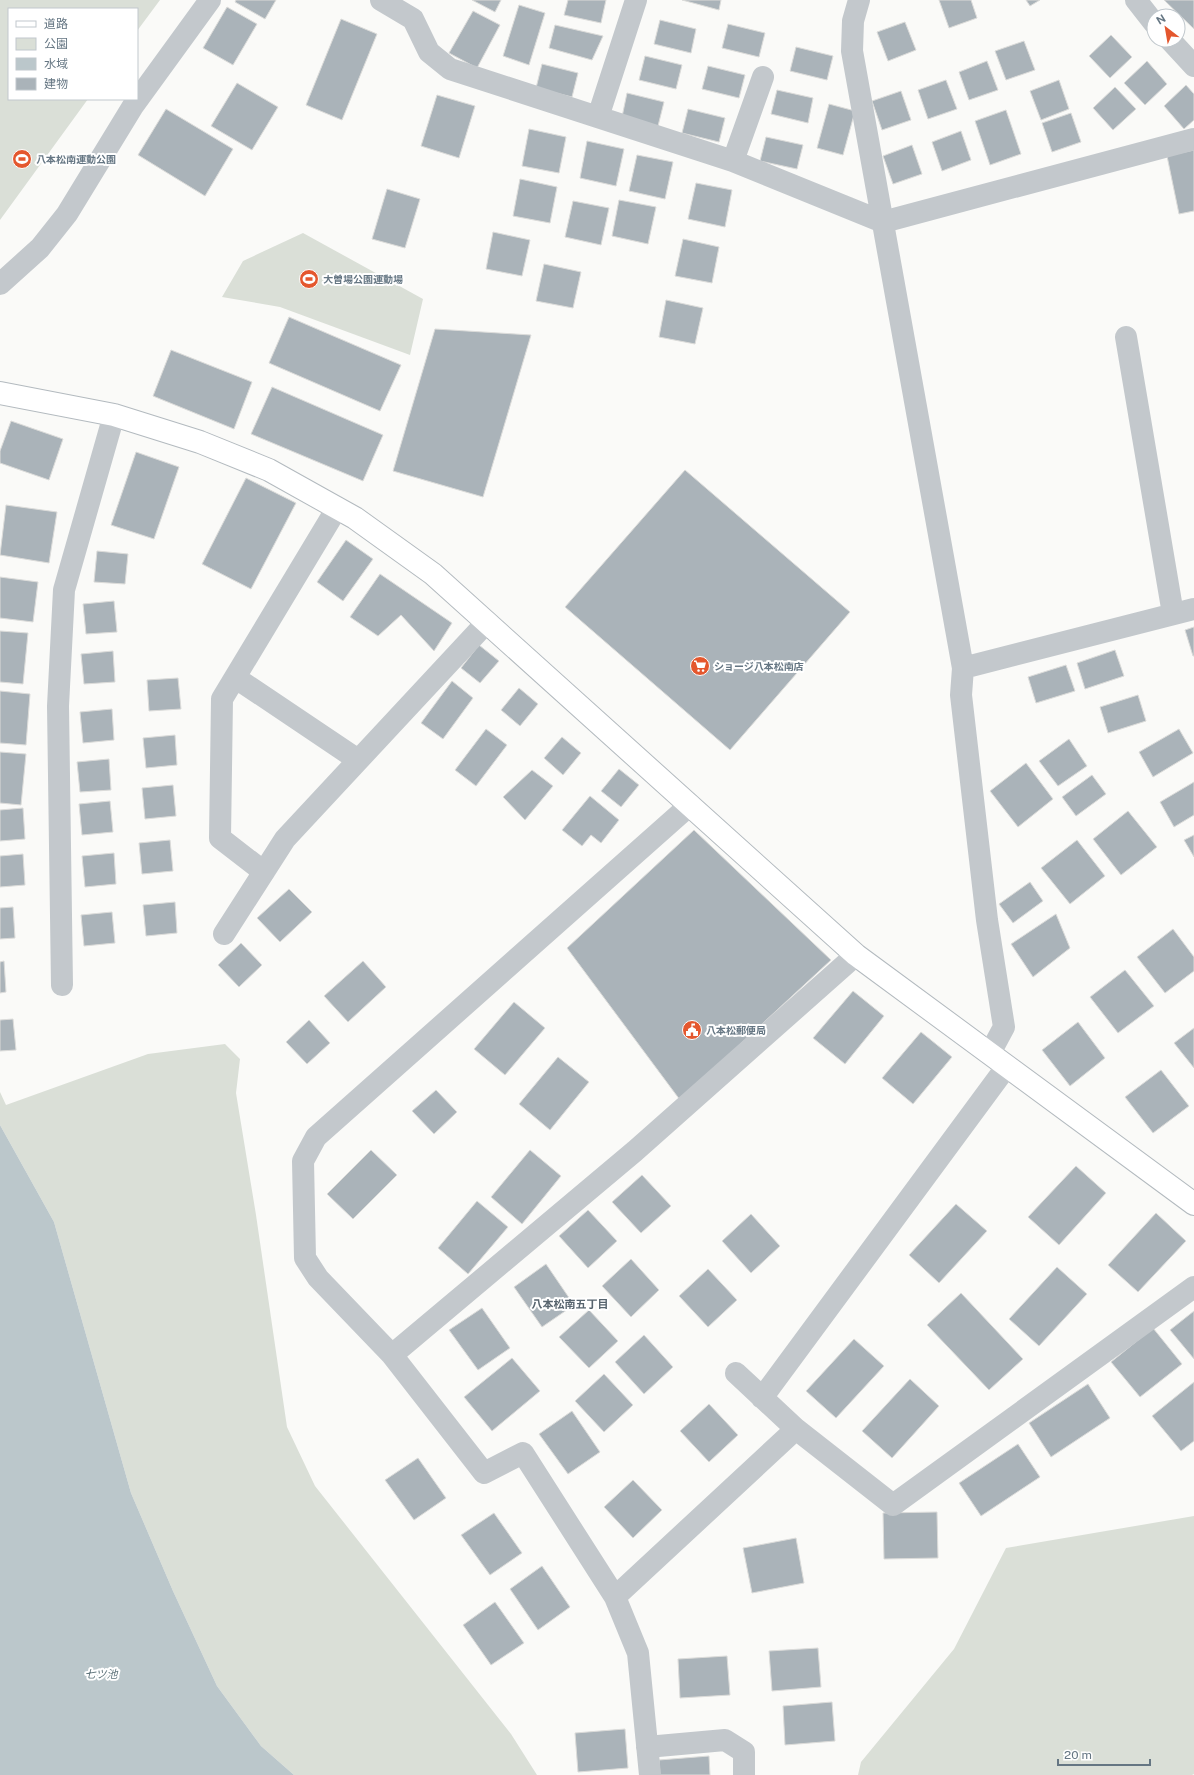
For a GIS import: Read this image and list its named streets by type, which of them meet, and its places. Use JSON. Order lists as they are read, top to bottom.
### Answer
{
  "districts": ["八本松南五丁目"],
  "water": ["七ツ池"],
  "places": {
    "sports": ["八本松南運動公園", "大曽場公園運動場"],
    "supermarket": ["ショージ八本松南店"],
    "public building": ["八本松郵便局"]
  },
  "legend": [
    "道路",
    "公園",
    "水域",
    "建物"
  ],
  "scale_bar": "20 m",
  "north": "top left"
}
